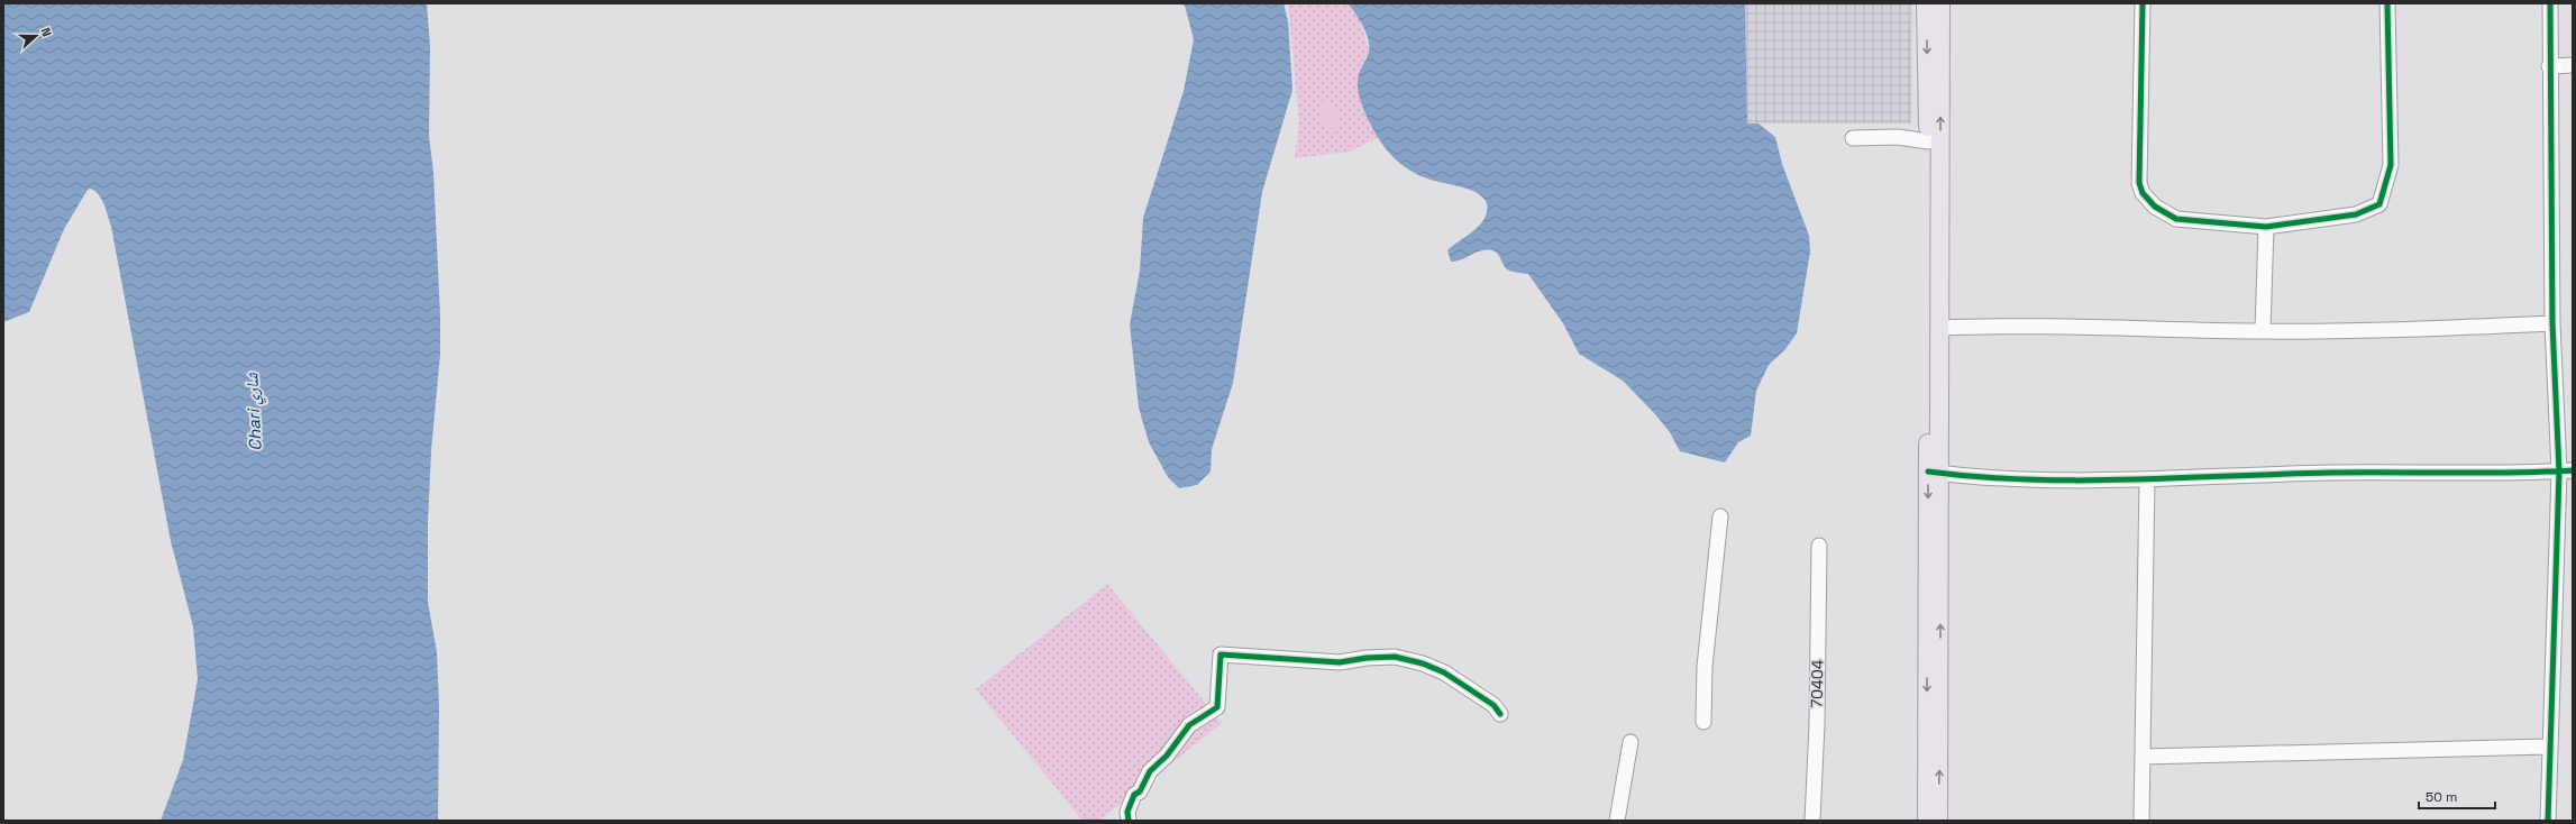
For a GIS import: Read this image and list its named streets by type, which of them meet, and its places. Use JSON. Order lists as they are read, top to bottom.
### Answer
{
  "streets": {
    "street": ["70404"]
  },
  "water": ["Chari شاري"],
  "scale_bar": "50 m",
  "north": "right"
}
